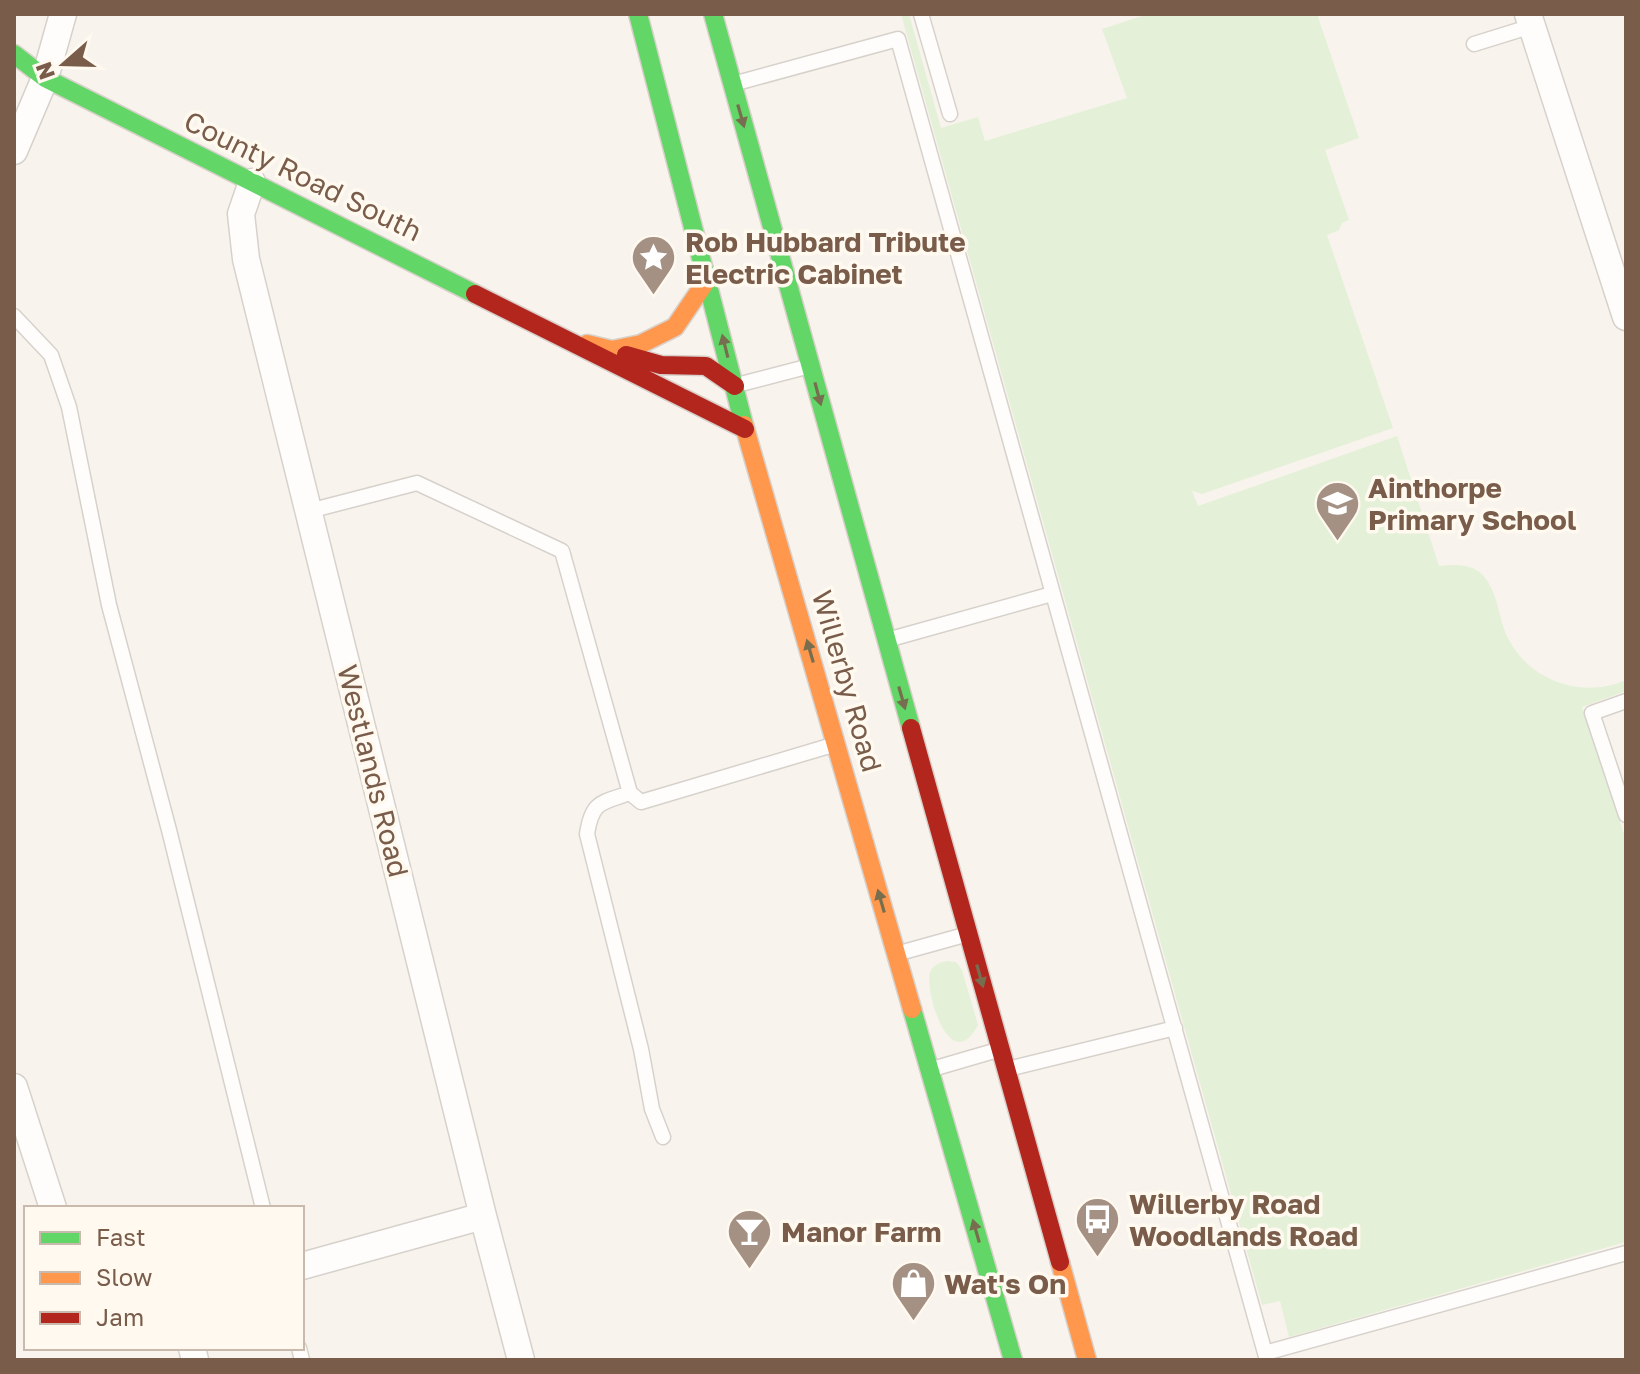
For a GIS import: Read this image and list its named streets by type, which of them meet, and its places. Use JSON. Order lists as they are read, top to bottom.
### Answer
{
  "streets": {
    "street": ["County Road South", "Willerby Road", "Westlands Road"]
  },
  "crossings": [
    ["County Road South", "Willerby Road"],
    ["County Road South", "Westlands Road"]
  ],
  "places": {
    "place": ["Rob Hubbard Tribute Electric Cabinet"],
    "school or university": ["Ainthorpe Primary School"],
    "bus stop": ["Willerby Road Woodlands Road"],
    "bar": ["Manor Farm"],
    "shop": ["Wat's On"]
  },
  "legend": ["Fast", "Slow", "Jam"],
  "north": "left"
}
